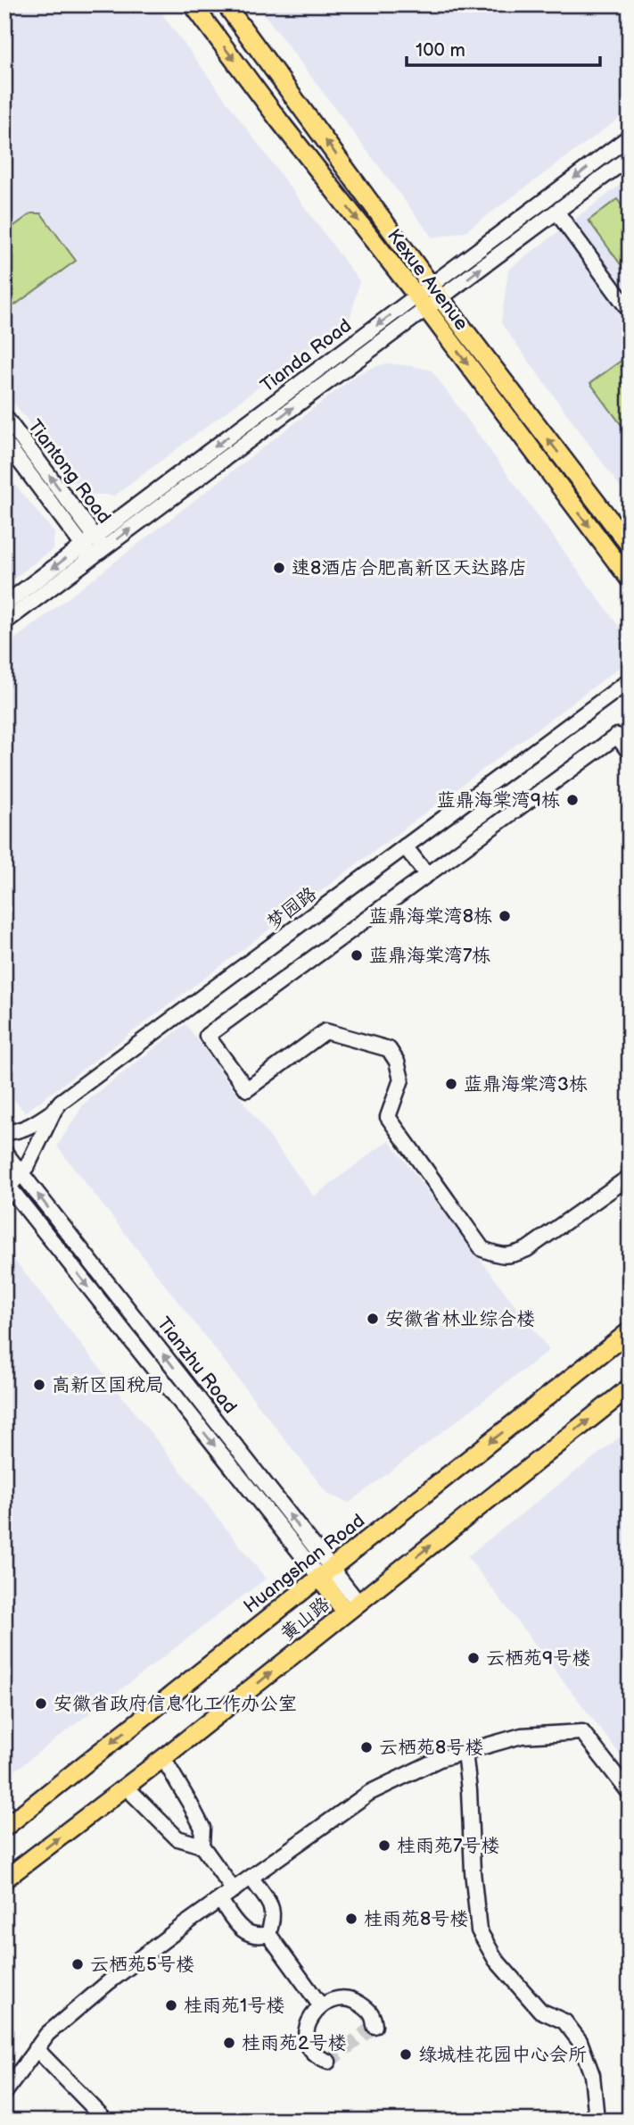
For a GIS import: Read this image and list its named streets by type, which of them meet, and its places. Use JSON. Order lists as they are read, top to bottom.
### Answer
{
  "streets": {
    "main road": [
      "Kexue Avenue",
      "Tianzhu Road",
      "Huangshan Road",
      "黄山路"
    ],
    "street": ["Tianda Road", "Tiantong Road", "梦园路"]
  },
  "crossings": [
    ["Kexue Avenue", "Tianda Road"],
    ["Tianda Road", "Tiantong Road"],
    ["梦园路", "Tianzhu Road"],
    ["Tianzhu Road", "Huangshan Road"],
    ["Tianzhu Road", "黄山路"]
  ],
  "one_way": ["Huangshan Road", "黄山路"],
  "places": [
    "速8酒店合肥高新区天达路店",
    "蓝鼎海棠湾9栋",
    "蓝鼎海棠湾8栋",
    "蓝鼎海棠湾7栋",
    "蓝鼎海棠湾3栋",
    "安徽省林业综合楼",
    "高新区国税局",
    "云栖苑9号楼",
    "安徽省政府信息化工作办公室",
    "云栖苑8号楼",
    "桂雨苑7号楼",
    "桂雨苑8号楼",
    "云栖苑5号楼",
    "桂雨苑1号楼",
    "桂雨苑2号楼",
    "绿城桂花园中心会所"
  ],
  "scale_bar": "100 m"
}
